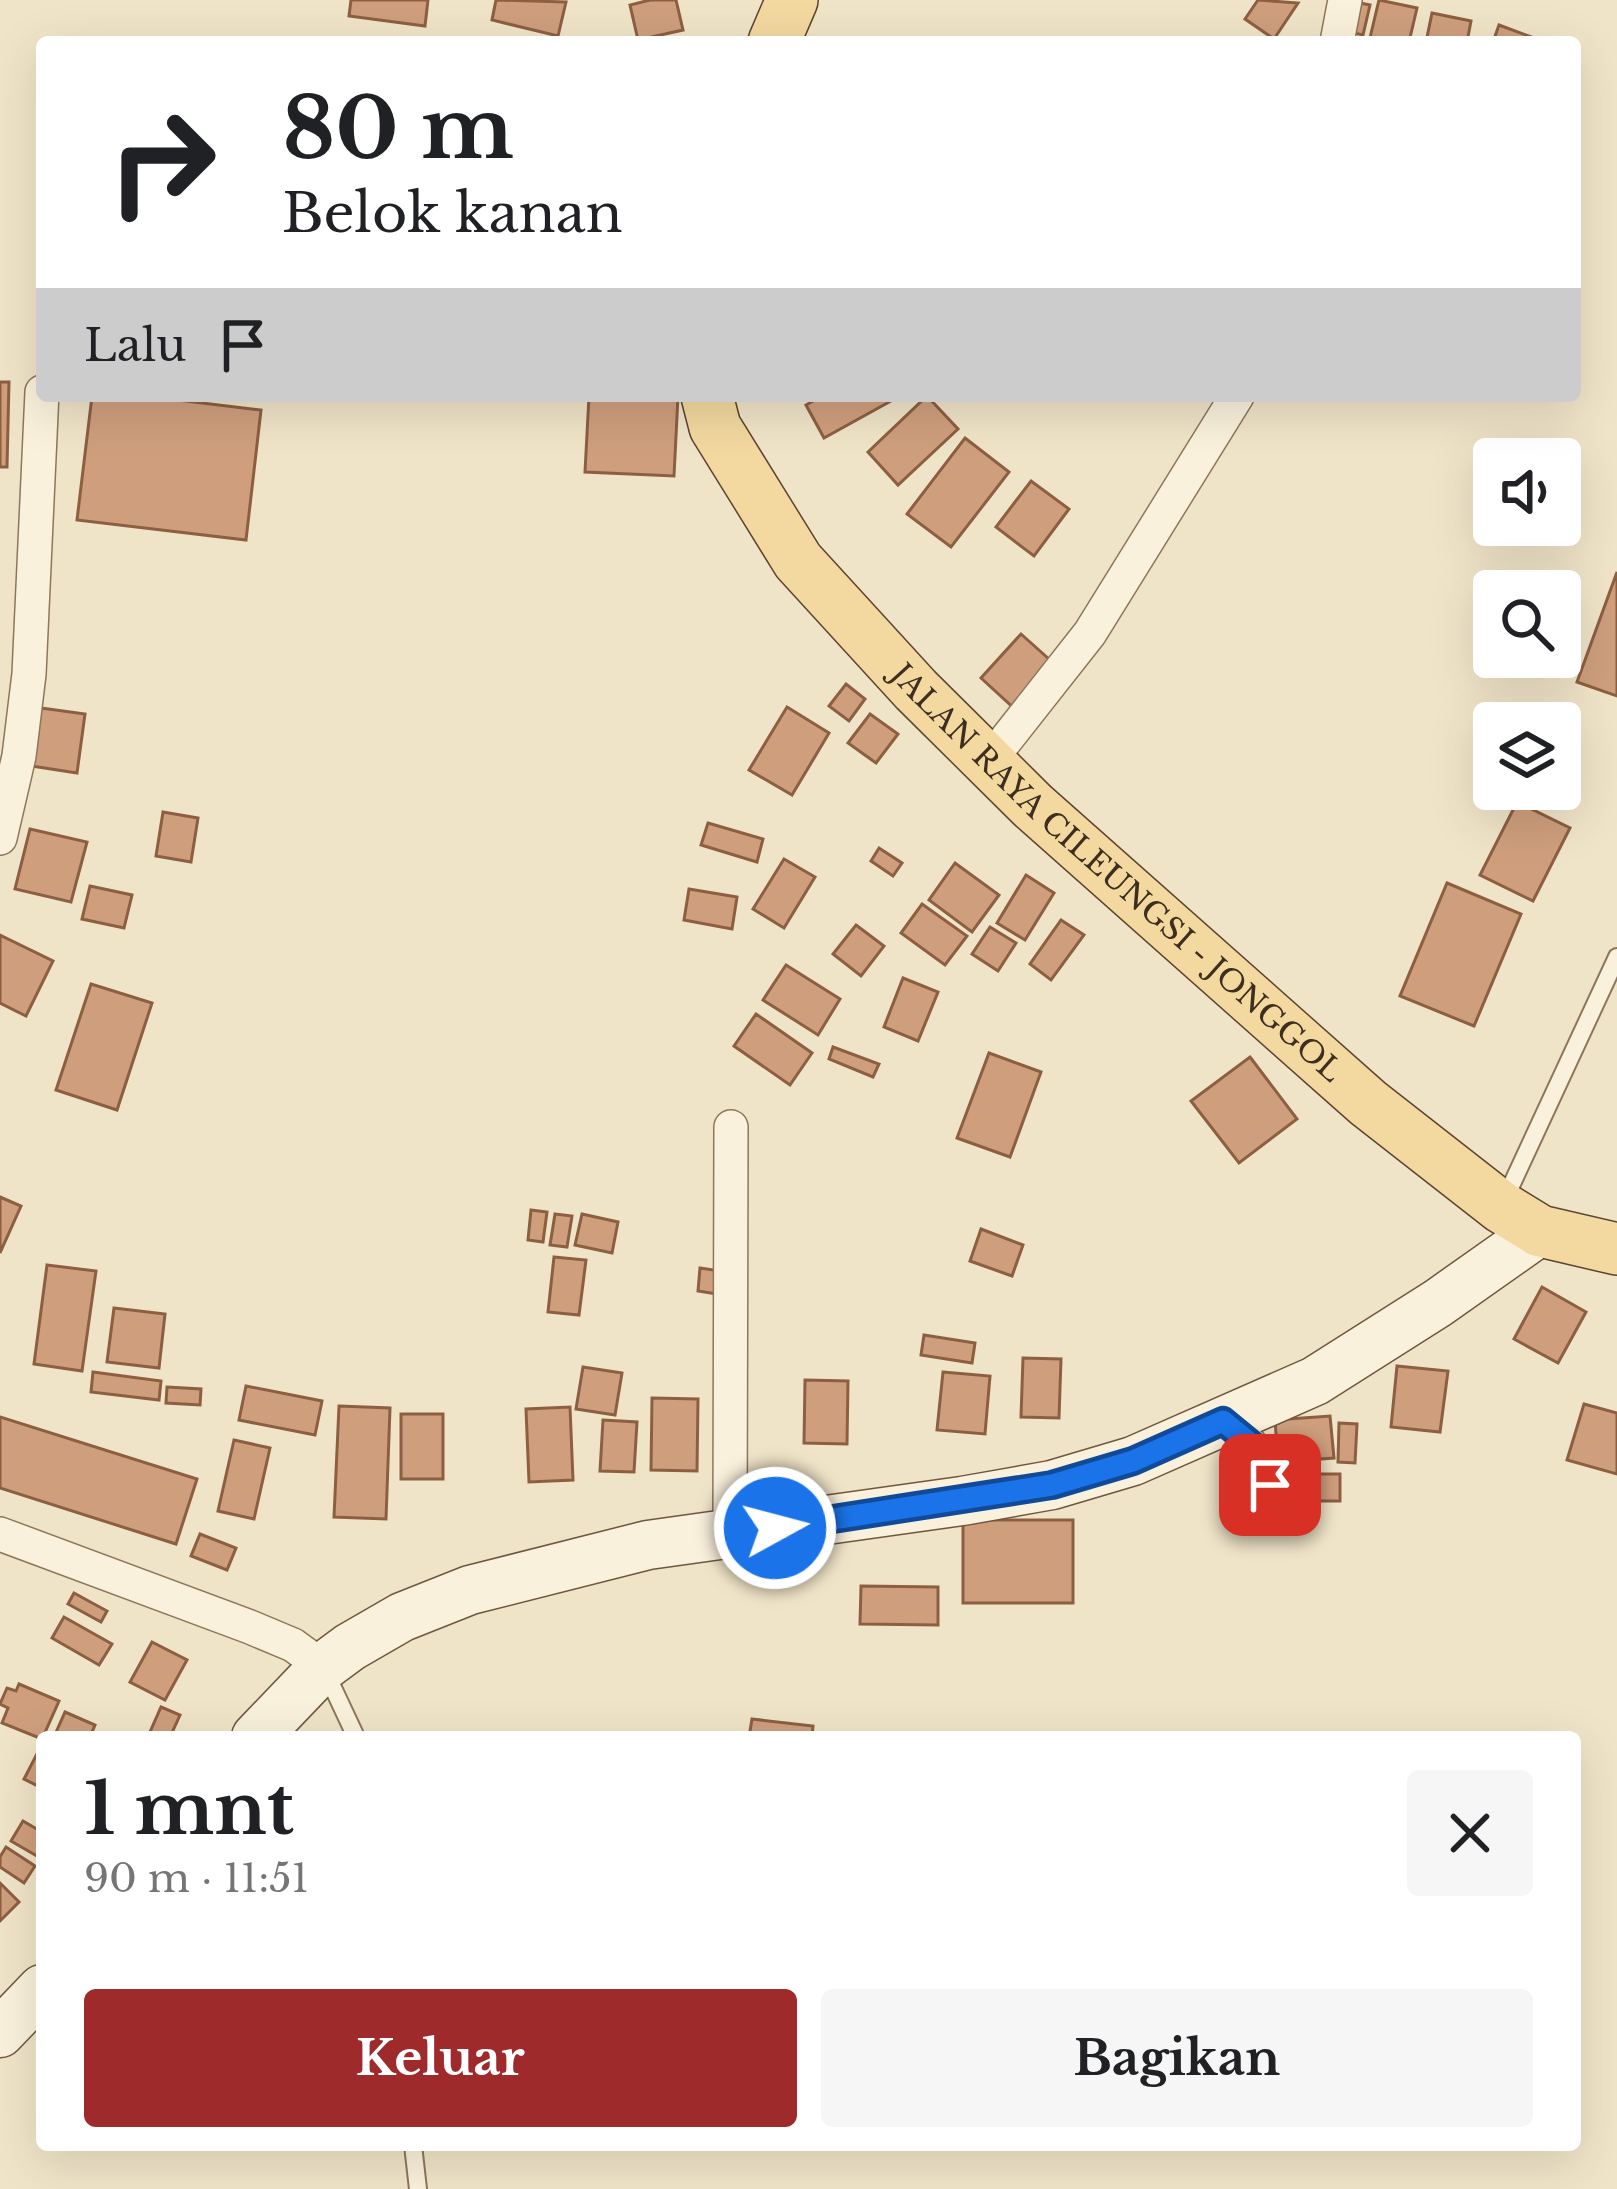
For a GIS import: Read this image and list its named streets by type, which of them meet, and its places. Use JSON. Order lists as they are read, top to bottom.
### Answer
{
  "streets": {
    "main road": ["JALAN RAYA CILEUNGSI - JONGGOL"]
  },
  "page": {
    "turn": ["80 m", "Belok kanan"],
    "then": "Lalu",
    "heading": ["1 mnt", "90 m · 11:51"],
    "buttons": ["Keluar", "Bagikan"]
  }
}
